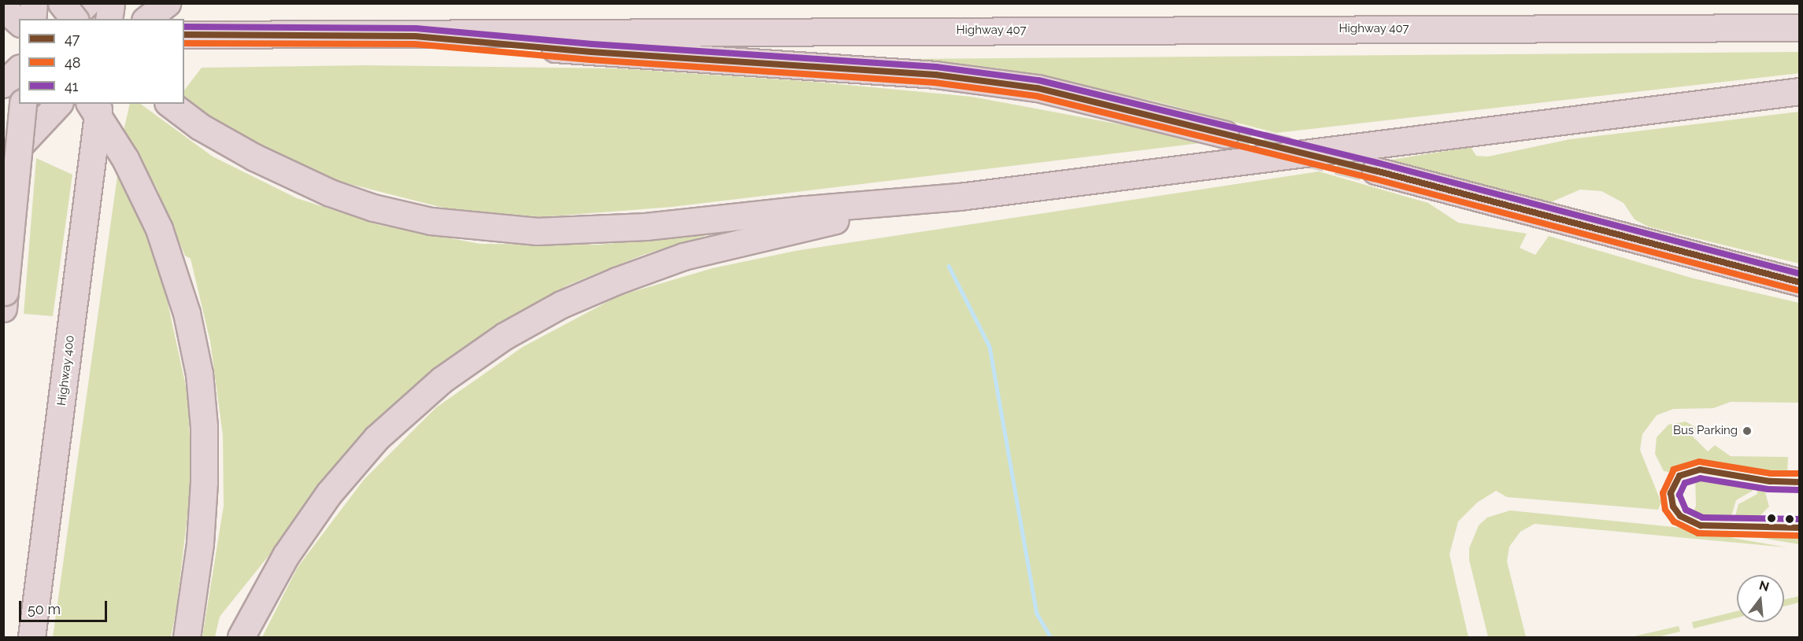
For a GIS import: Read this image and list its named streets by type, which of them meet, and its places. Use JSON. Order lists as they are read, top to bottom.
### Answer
{
  "streets": {
    "highway": ["Highway 407", "Highway 400"]
  },
  "places": ["Bus Parking"],
  "lines": ["transit line 41", "transit line 47", "transit line 48"],
  "legend": ["47", "48", "41"],
  "scale_bar": "50 m",
  "north": "top"
}
